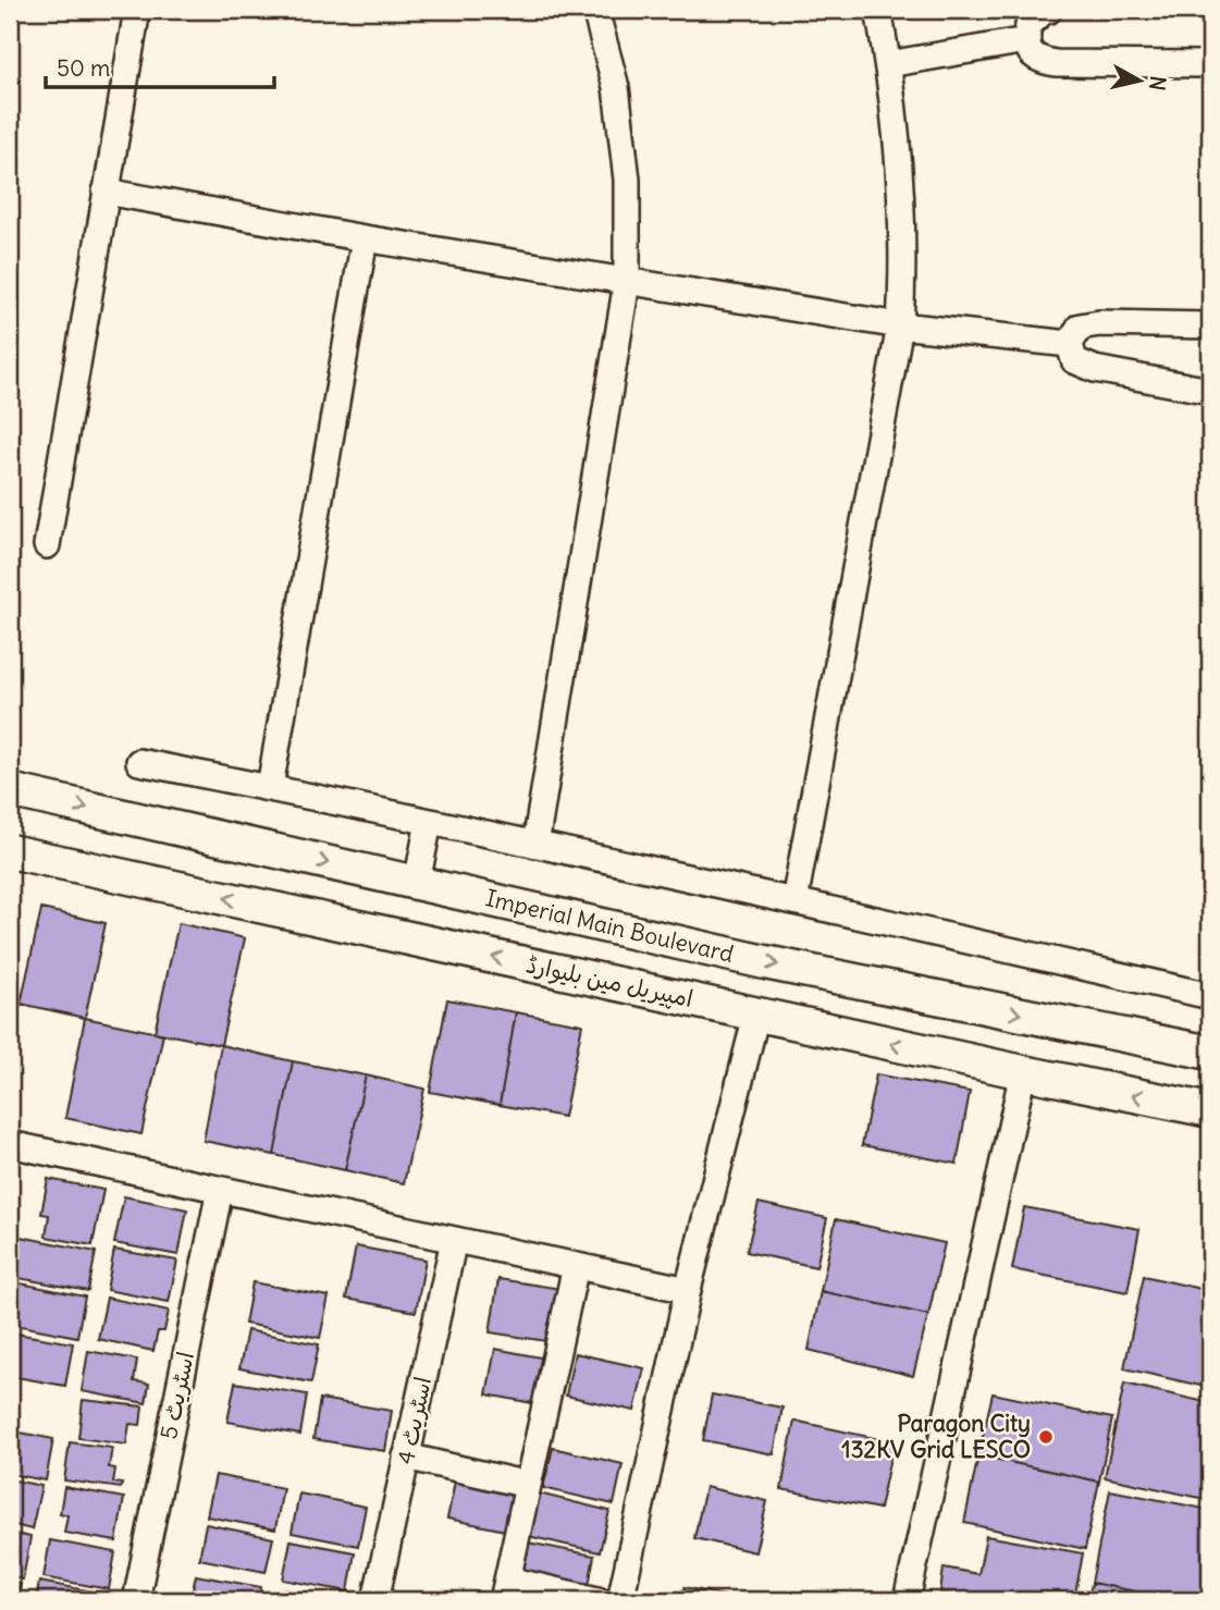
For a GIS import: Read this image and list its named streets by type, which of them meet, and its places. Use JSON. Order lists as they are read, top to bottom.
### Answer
{
  "streets": {
    "street": [
      "Imperial Main Boulevard",
      "امپیریل مین بلیوارڈ",
      "اسٹریٹ 5",
      "اسٹریٹ 4"
    ]
  },
  "places": ["Paragon City 132KV Grid LESCO"],
  "scale_bar": "50 m",
  "north": "right"
}
